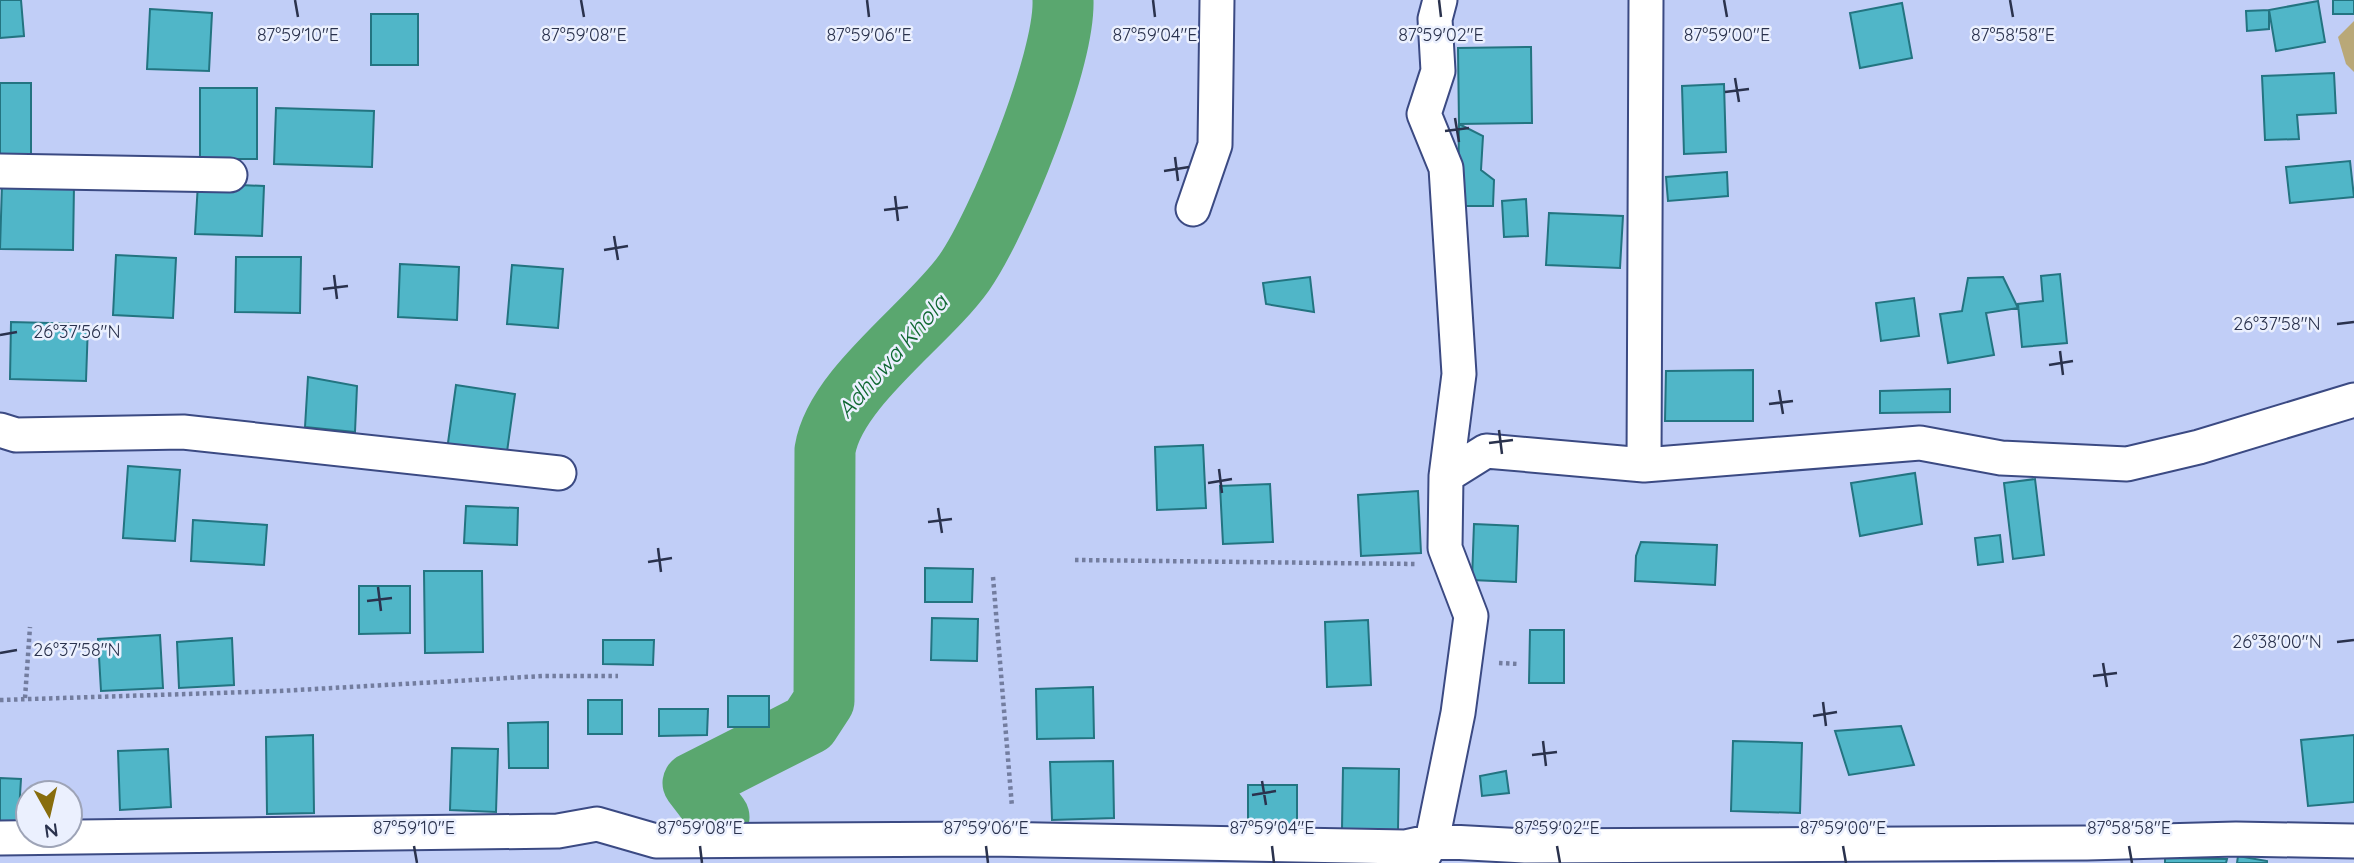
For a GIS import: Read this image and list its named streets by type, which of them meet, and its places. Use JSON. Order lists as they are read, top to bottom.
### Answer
{
  "water": ["Adhuwa Khola"],
  "north": "bottom",
  "coordinates": [
    "87°59'10\"E",
    "87°59'08\"E",
    "87°59'06\"E",
    "87°59'04\"E",
    "87°59'02\"E",
    "87°59'00\"E",
    "87°58'58\"E",
    "26°37'58\"N",
    "26°37'56\"N",
    "26°38'00\"N"
  ]
}
